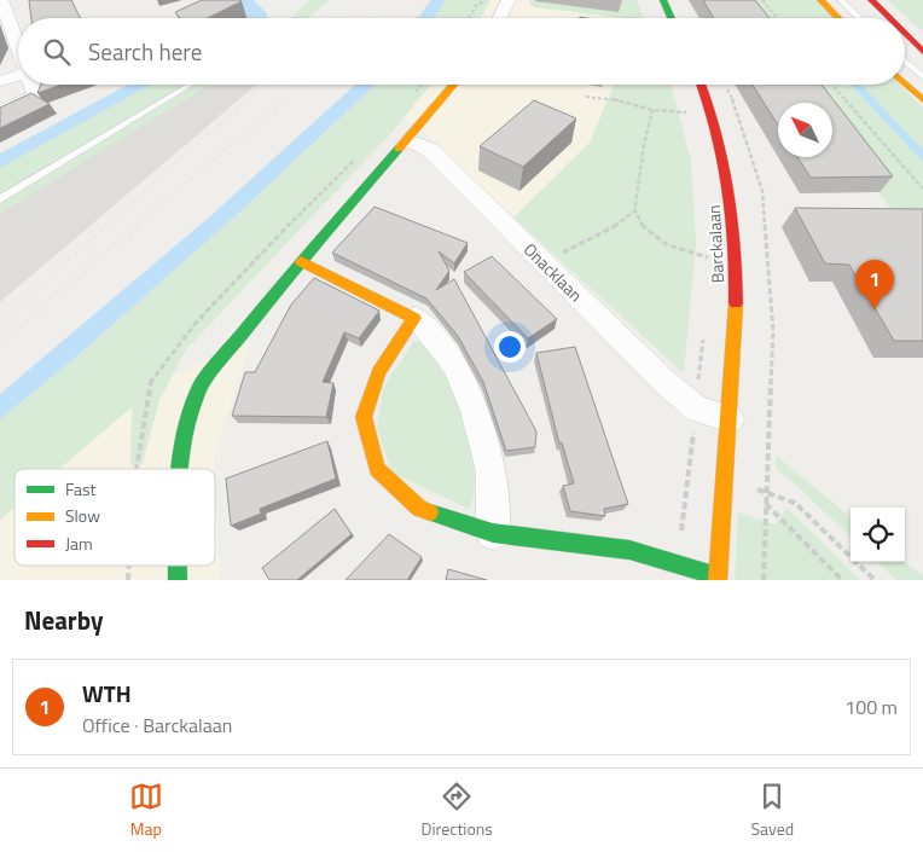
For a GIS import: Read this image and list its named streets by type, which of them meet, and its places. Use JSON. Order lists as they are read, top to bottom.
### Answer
{
  "streets": {
    "main road": ["Barckalaan"],
    "street": ["Onacklaan"]
  },
  "crossings": [
    ["Barckalaan", "Onacklaan"]
  ],
  "legend": ["Fast", "Slow", "Jam"],
  "north": "top left",
  "page": {
    "search": "Search here",
    "pins": "1",
    "heading": "Nearby",
    "list": [
      {
        "mark": "1",
        "name": "WTH",
        "note": "Office · Barckalaan",
        "value": "100 m"
      }
    ],
    "nav": ["Map", "Directions", "Saved"]
  }
}
